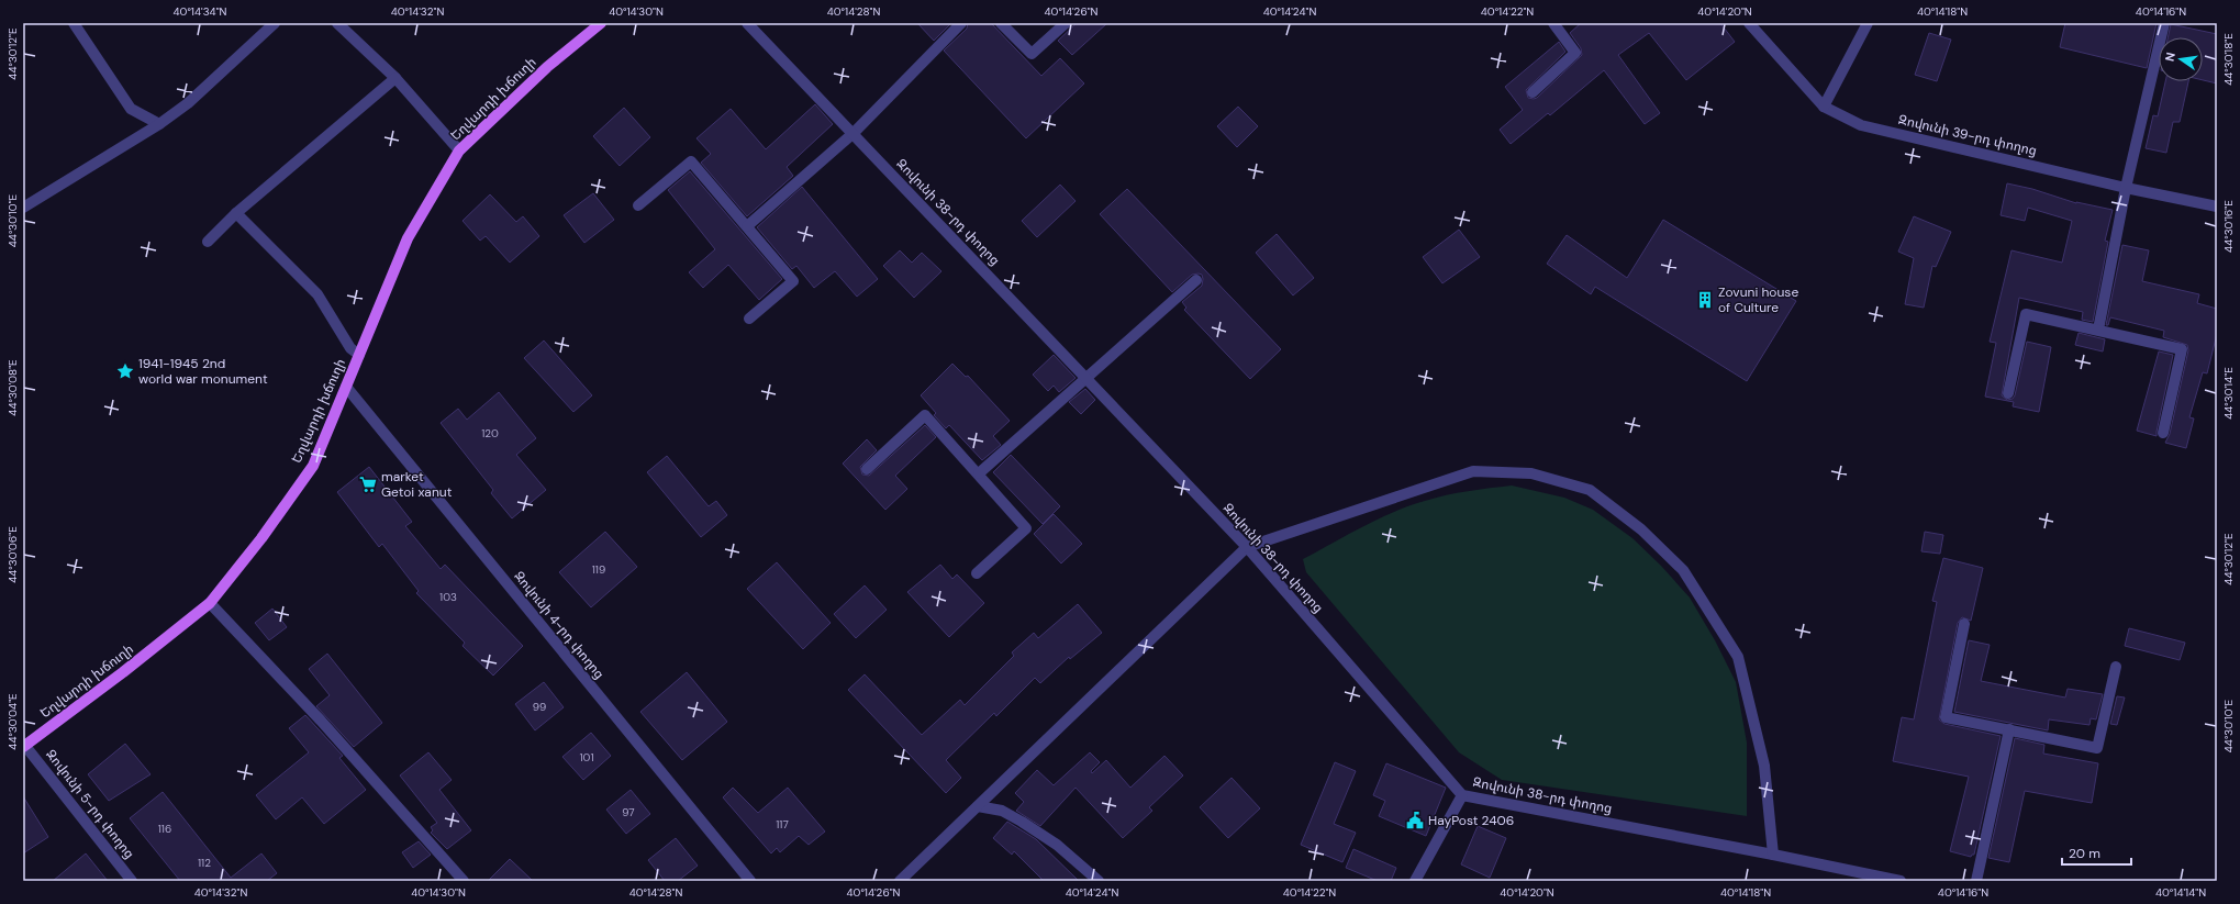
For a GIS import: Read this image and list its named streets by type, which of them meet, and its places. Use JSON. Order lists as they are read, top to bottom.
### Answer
{
  "streets": {
    "main road": ["Եղվարդի խճուղի"],
    "street": [
      "Զովունի 39-րդ փողոց",
      "Զովունի 38-րդ փողոց",
      "Զովունի 4-րդ փողոց",
      "Զովունի 5-րդ փողոց"
    ]
  },
  "crossings": [
    ["Եղվարդի խճուղի", "Զովունի 4-րդ փողոց"],
    ["Եղվարդի խճուղի", "Զովունի 5-րդ փողոց"]
  ],
  "places": {
    "building": ["Zovuni house of Culture"],
    "place": ["1941-1945 2nd world war monument"],
    "supermarket": ["market Getoi xanut"],
    "public building": ["HayPost 2406"]
  },
  "house_numbers": [
    "120",
    "119",
    "103",
    "99",
    "101",
    "97",
    "117",
    "116",
    "112"
  ],
  "scale_bar": "20 m",
  "north": "left",
  "coordinates": [
    "40°14'34\"N",
    "40°14'32\"N",
    "40°14'30\"N",
    "40°14'28\"N",
    "40°14'26\"N",
    "40°14'24\"N",
    "40°14'22\"N",
    "40°14'20\"N",
    "40°14'18\"N",
    "40°14'16\"N",
    "44°30'12\"E",
    "44°30'18\"E",
    "44°30'10\"E",
    "44°30'16\"E",
    "44°30'08\"E",
    "44°30'14\"E",
    "44°30'06\"E",
    "44°30'04\"E",
    "40°14'14\"N"
  ]
}
